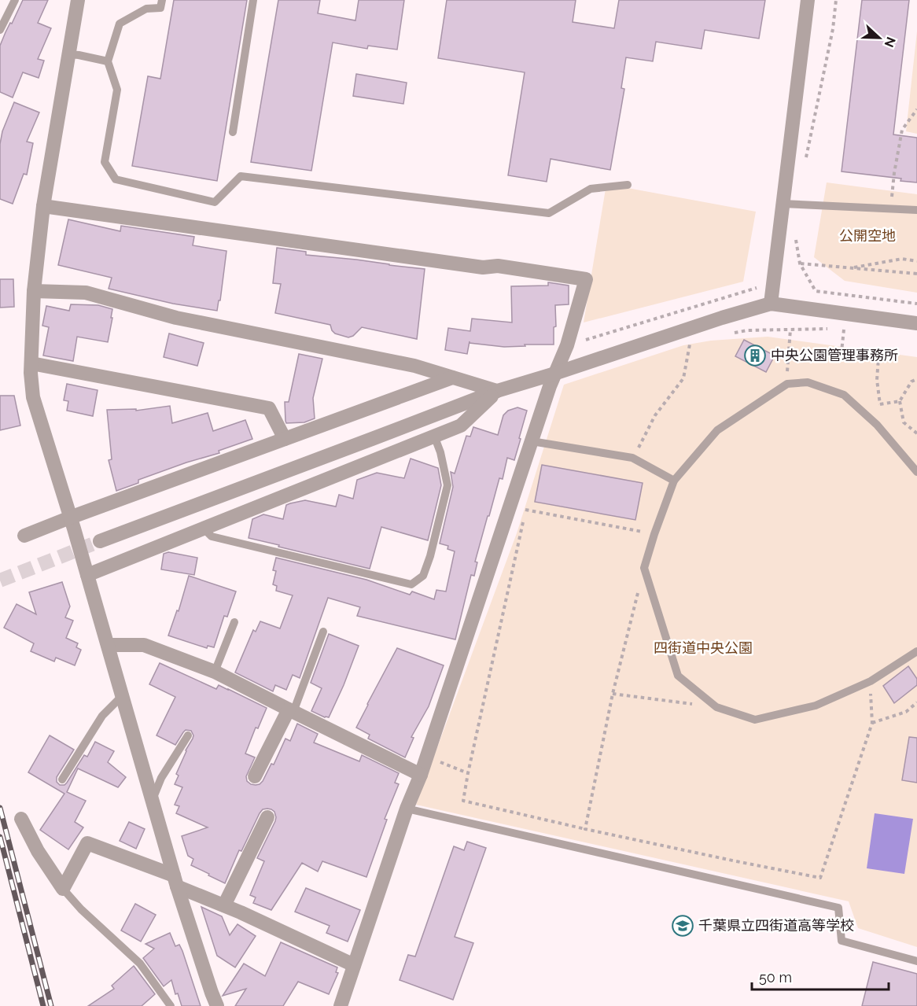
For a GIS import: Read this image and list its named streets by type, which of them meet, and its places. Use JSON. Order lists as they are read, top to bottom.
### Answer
{
  "parks": ["公開空地", "四街道中央公園"],
  "places": {
    "building": ["中央公園管理事務所"],
    "school or university": ["千葉県立四街道高等学校"]
  },
  "scale_bar": "50 m",
  "north": "right"
}
